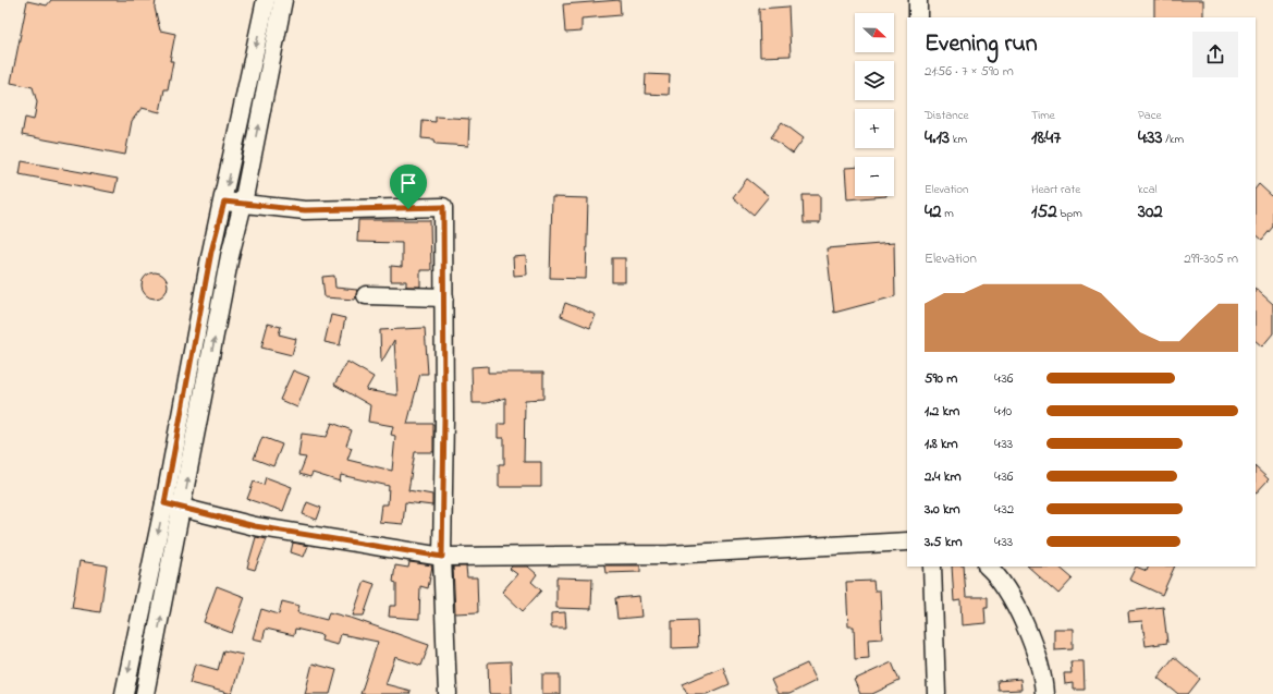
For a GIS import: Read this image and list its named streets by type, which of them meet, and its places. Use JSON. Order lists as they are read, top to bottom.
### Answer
{
  "north": "right",
  "page": {
    "map_buttons": ["+", "−"],
    "heading": ["Evening run", "21:56 · 7 × 590 m"],
    "stats": [
      ["Distance", "4.13 km"],
      ["Time", "18:47"],
      ["Pace", "4:33 /km"],
      ["Elevation", "42 m"],
      ["Heart rate", "152 bpm"],
      ["kcal", "302"]
    ],
    "chart": ["Elevation", "299–305 m"],
    "list": [
      {
        "name": "590 m",
        "note": "4:36"
      },
      {
        "name": "1.2 km",
        "note": "4:10"
      },
      {
        "name": "1.8 km",
        "note": "4:33"
      },
      {
        "name": "2.4 km",
        "note": "4:36"
      },
      {
        "name": "3.0 km",
        "note": "4:32"
      },
      {
        "name": "3.5 km",
        "note": "4:33"
      }
    ]
  }
}
